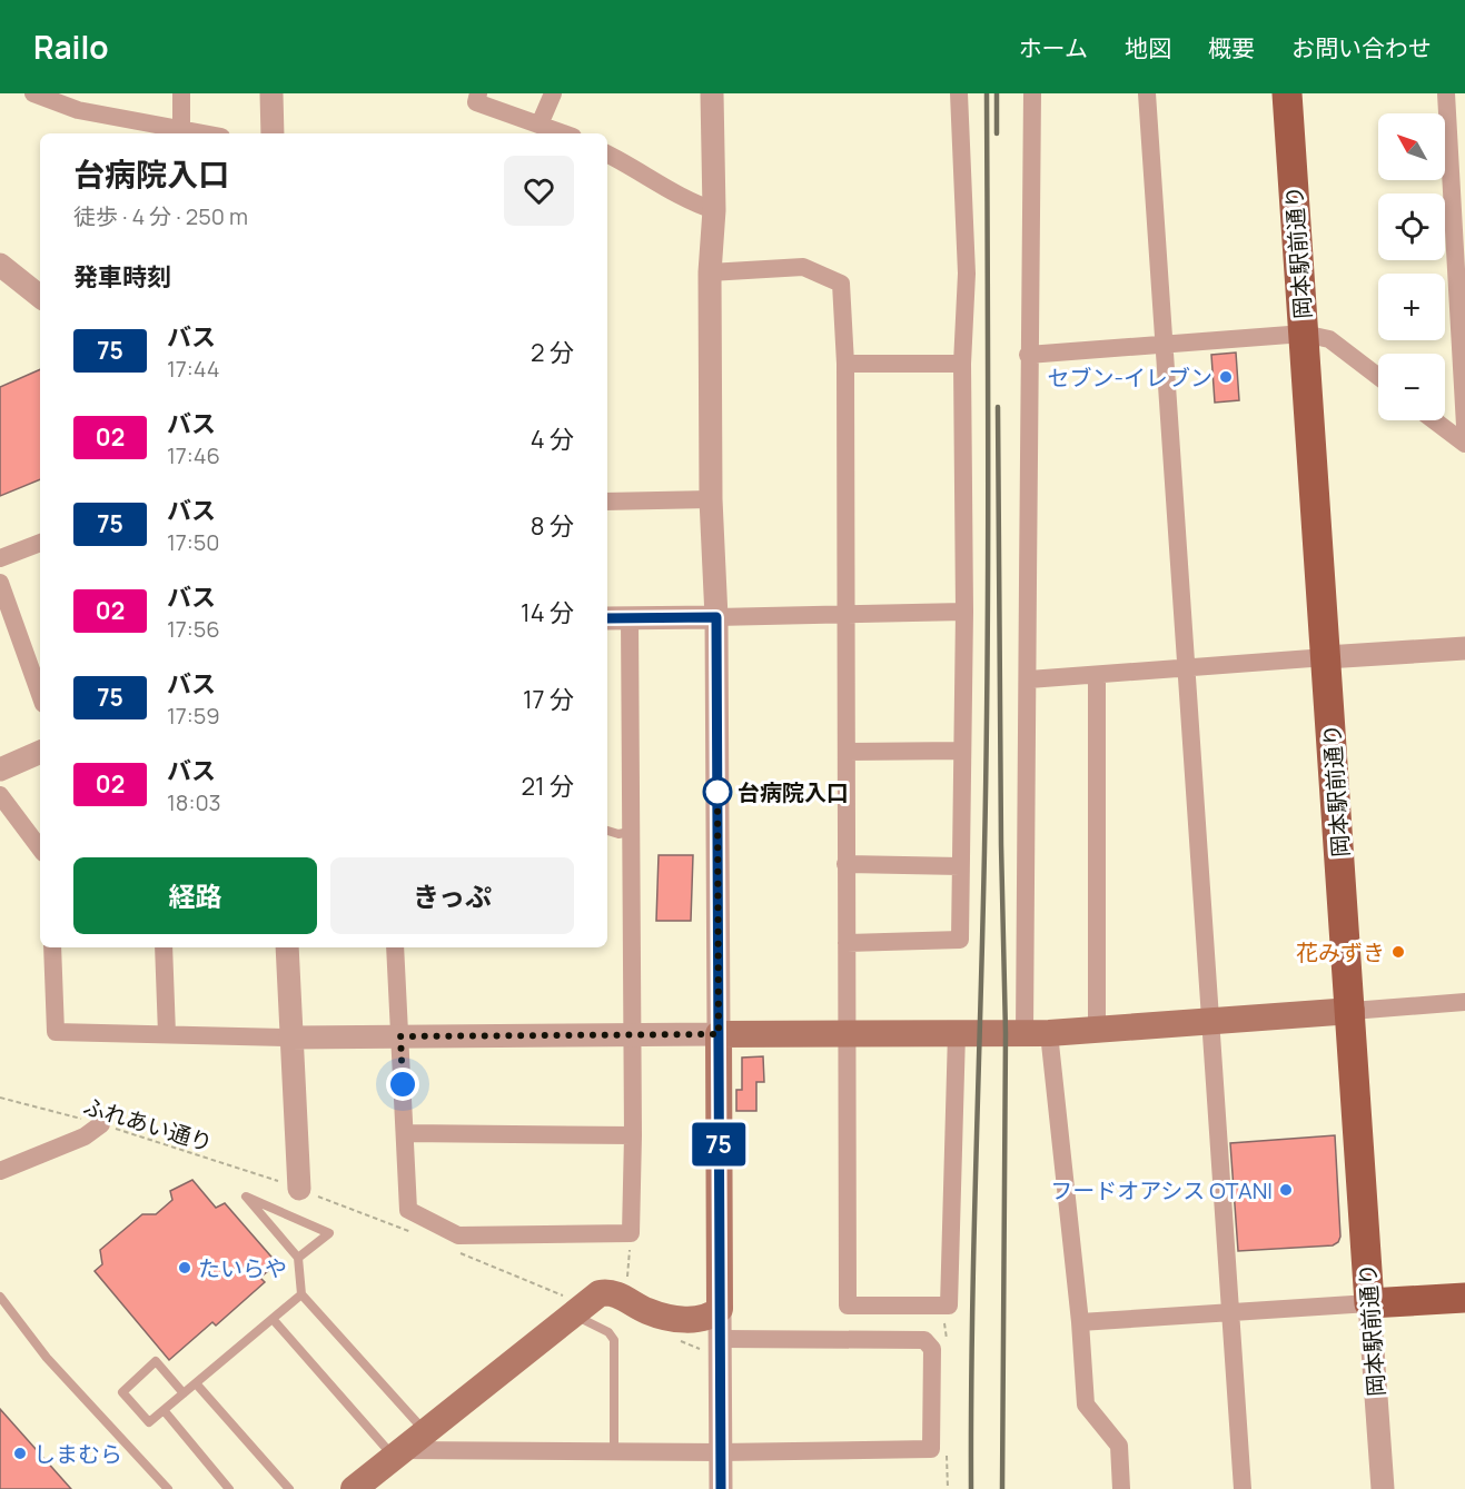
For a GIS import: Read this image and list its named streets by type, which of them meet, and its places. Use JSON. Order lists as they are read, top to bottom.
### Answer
{
  "streets": {
    "main road": ["岡本駅前通り"],
    "path": ["ふれあい通り"]
  },
  "places": [
    "セブン-イレブン",
    "台病院入口",
    "花みずき",
    "フードオアシス OTANI",
    "たいらや",
    "しまむら"
  ],
  "lines": ["bus line 75"],
  "north": "top left",
  "page": {
    "header": "Railo",
    "nav": [
      "ホーム",
      "地図",
      "概要",
      "お問い合わせ"
    ],
    "on_map": "75",
    "map_buttons": ["+", "−"],
    "heading": [
      ["台病院入口", "徒歩 · 4 分 · 250 m"],
      "発車時刻"
    ],
    "list": [
      {
        "mark": "75",
        "name": "バス",
        "note": "17:44",
        "value": "2 分"
      },
      {
        "mark": "02",
        "name": "バス",
        "note": "17:46",
        "value": "4 分"
      },
      {
        "mark": "75",
        "name": "バス",
        "note": "17:50",
        "value": "8 分"
      },
      {
        "mark": "02",
        "name": "バス",
        "note": "17:56",
        "value": "14 分"
      },
      {
        "mark": "75",
        "name": "バス",
        "note": "17:59",
        "value": "17 分"
      },
      {
        "mark": "02",
        "name": "バス",
        "note": "18:03",
        "value": "21 分"
      }
    ],
    "buttons": ["経路", "きっぷ"]
  }
}
